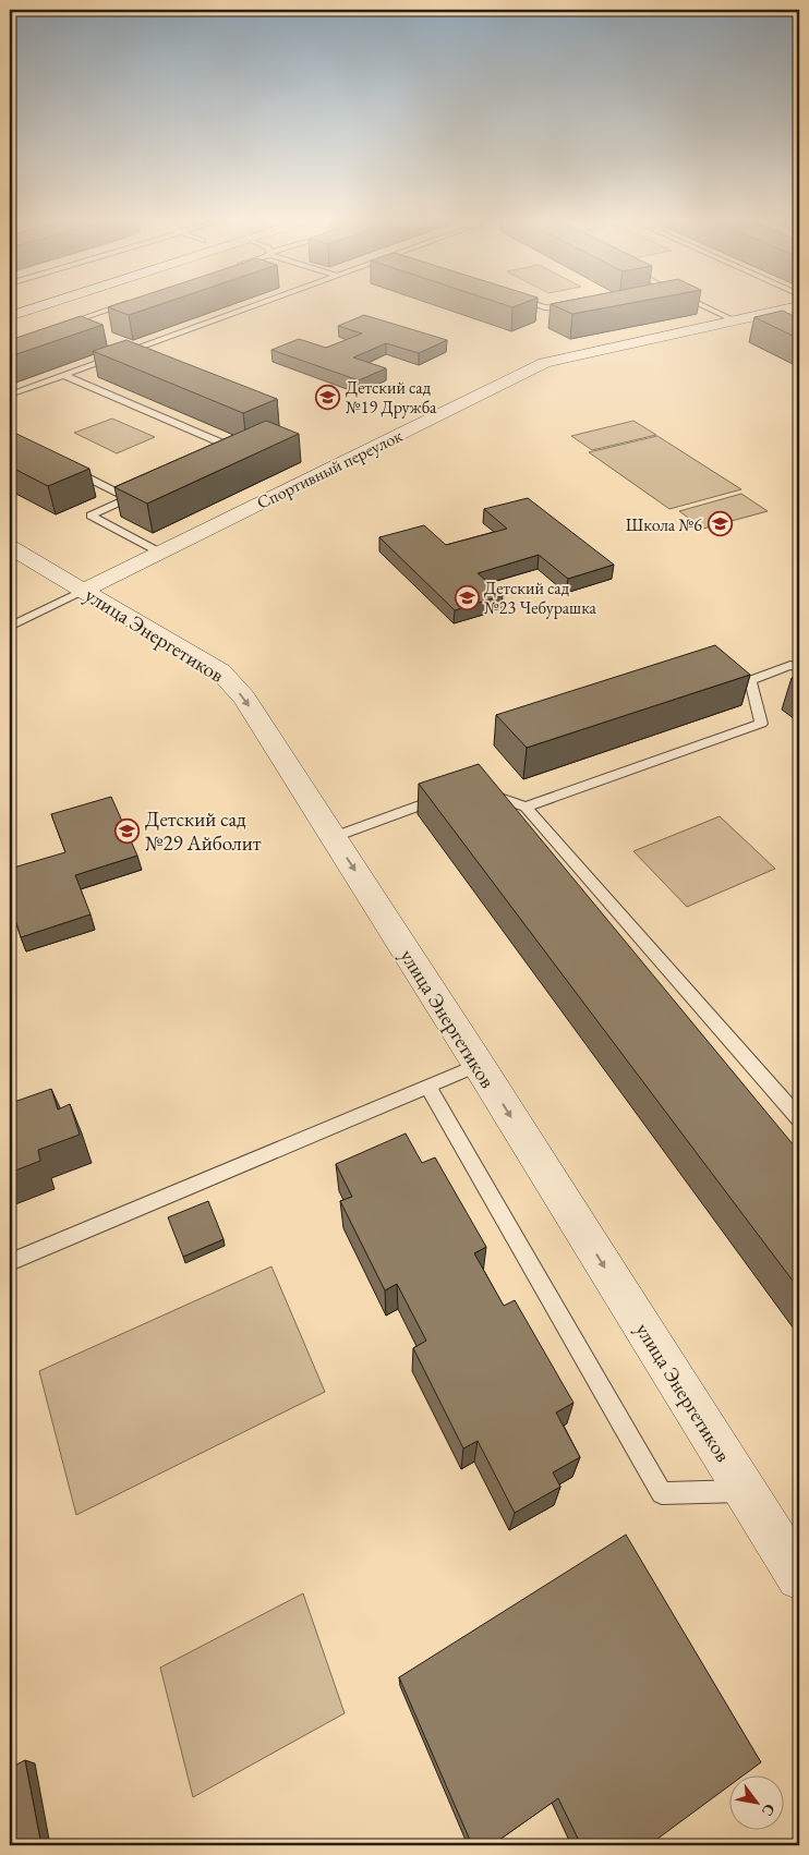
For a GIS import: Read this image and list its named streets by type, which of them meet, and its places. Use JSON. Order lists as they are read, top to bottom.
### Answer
{
  "streets": {
    "street": ["Спортивный переулок", "улица Энергетиков"]
  },
  "crossings": [
    ["Спортивный переулок", "улица Энергетиков"]
  ],
  "one_way": ["улица Энергетиков"],
  "places": {
    "school or university": [
      "Детский сад №19 Дружба",
      "Школа №6",
      "Детский сад №23 Чебурашка",
      "Детский сад №29 Айболит"
    ]
  },
  "north": "bottom right"
}
